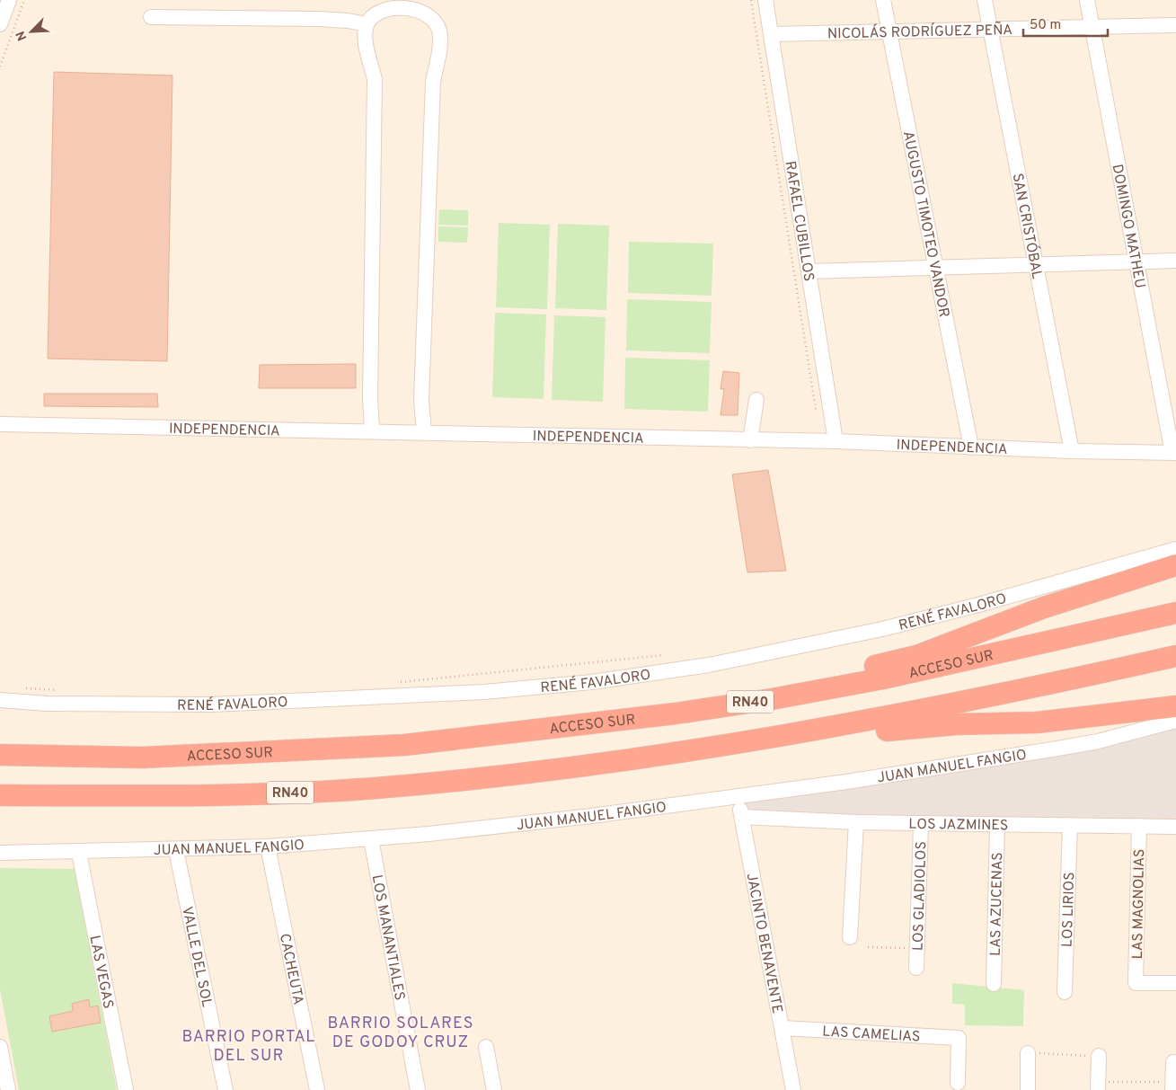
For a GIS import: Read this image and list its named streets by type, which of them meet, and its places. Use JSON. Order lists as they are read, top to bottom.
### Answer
{
  "streets": {
    "highway": ["ACCESO SUR", "RN40"],
    "street": [
      "NICOLÁS RODRÍGUEZ PEÑA",
      "RAFAEL CUBILLOS",
      "AUGUSTO TIMOTEO VANDOR",
      "SAN CRISTÓBAL",
      "DOMINGO MATHEU",
      "INDEPENDENCIA",
      "RENÉ FAVALORO",
      "JUAN MANUEL FANGIO",
      "LOS JAZMINES",
      "LOS GLADIOLOS",
      "LAS AZUCENAS",
      "LAS MAGNOLIAS",
      "LOS LIRIOS",
      "LOS MANANTIALES",
      "JACINTO BENAVENTE",
      "VALLE DEL SOL",
      "CACHEUTA",
      "LAS VEGAS",
      "LAS CAMELIAS"
    ]
  },
  "crossings": [
    ["NICOLÁS RODRÍGUEZ PEÑA", "RAFAEL CUBILLOS"],
    ["NICOLÁS RODRÍGUEZ PEÑA", "AUGUSTO TIMOTEO VANDOR"],
    ["NICOLÁS RODRÍGUEZ PEÑA", "SAN CRISTÓBAL"],
    ["NICOLÁS RODRÍGUEZ PEÑA", "DOMINGO MATHEU"],
    ["RAFAEL CUBILLOS", "INDEPENDENCIA"],
    ["AUGUSTO TIMOTEO VANDOR", "INDEPENDENCIA"],
    ["SAN CRISTÓBAL", "INDEPENDENCIA"],
    ["DOMINGO MATHEU", "INDEPENDENCIA"],
    ["JUAN MANUEL FANGIO", "LOS MANANTIALES"],
    ["JUAN MANUEL FANGIO", "JACINTO BENAVENTE"],
    ["JUAN MANUEL FANGIO", "VALLE DEL SOL"],
    ["JUAN MANUEL FANGIO", "CACHEUTA"],
    ["JUAN MANUEL FANGIO", "LAS VEGAS"],
    ["LOS JAZMINES", "LOS GLADIOLOS"],
    ["LOS JAZMINES", "LAS AZUCENAS"],
    ["LOS JAZMINES", "LAS MAGNOLIAS"],
    ["LOS JAZMINES", "LOS LIRIOS"],
    ["LOS JAZMINES", "JACINTO BENAVENTE"],
    ["JACINTO BENAVENTE", "LAS CAMELIAS"]
  ],
  "districts": ["BARRIO SOLARES DE GODOY CRUZ", "BARRIO PORTAL DEL SUR"],
  "scale_bar": "50 m",
  "north": "bottom left"
}
